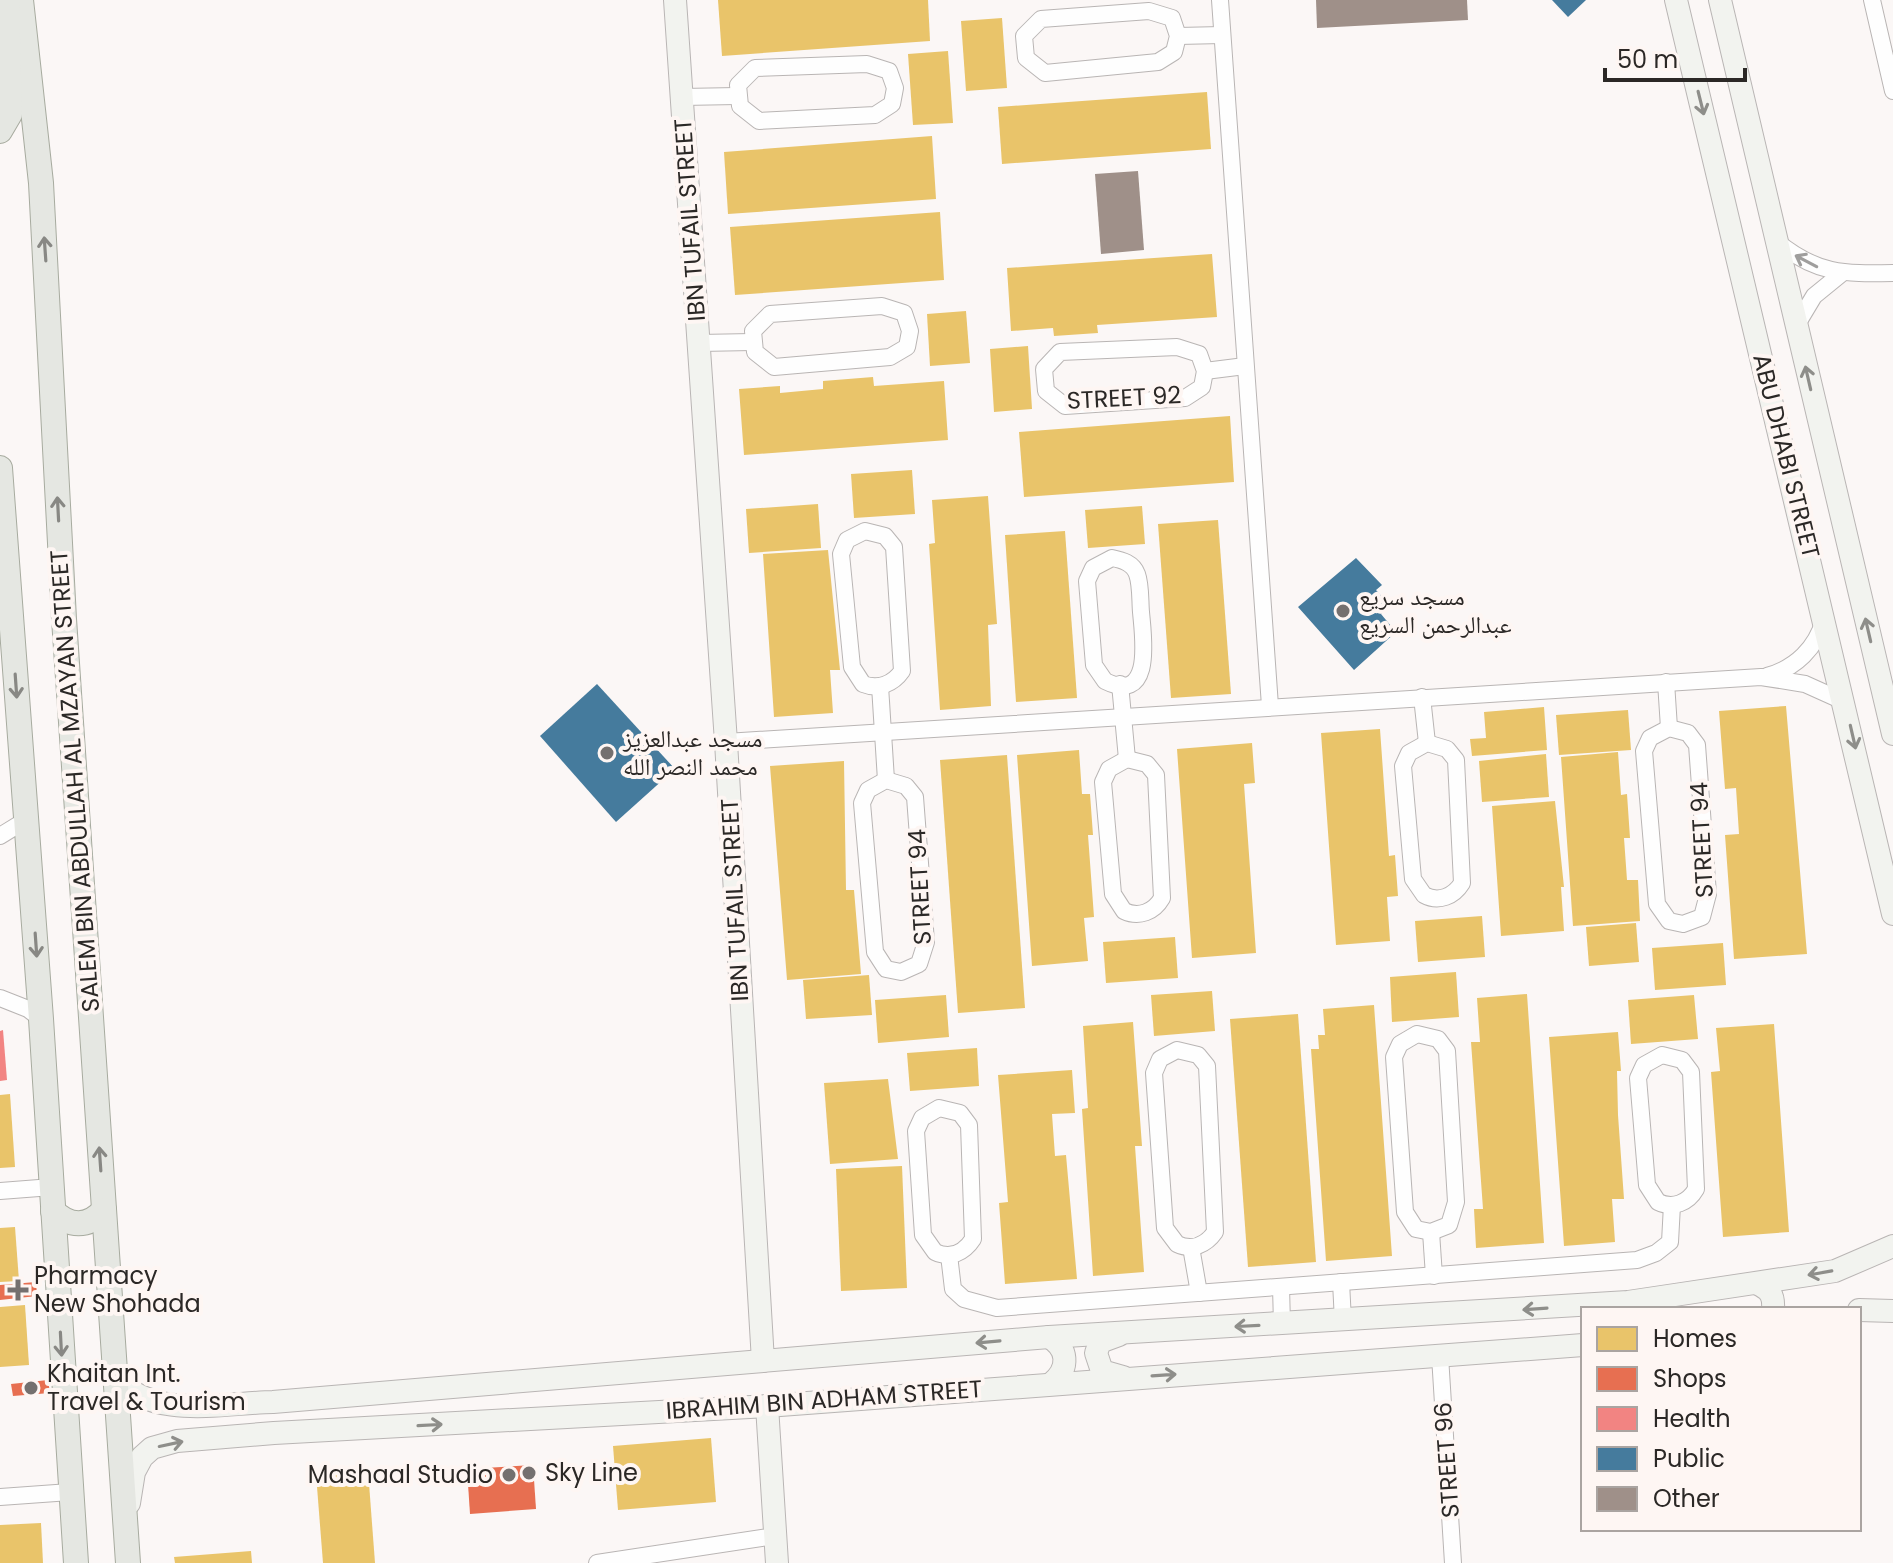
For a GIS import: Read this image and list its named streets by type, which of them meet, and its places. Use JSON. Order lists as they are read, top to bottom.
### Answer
{
  "streets": {
    "main road": ["SALEM BIN ABDULLAH AL MZAYAN STREET"],
    "street": [
      "IBN TUFAIL STREET",
      "STREET 92",
      "ABU DHABI STREET",
      "STREET 94",
      "IBRAHIM BIN ADHAM STREET",
      "STREET 96"
    ]
  },
  "crossings": [
    ["IBN TUFAIL STREET", "IBRAHIM BIN ADHAM STREET"],
    ["SALEM BIN ABDULLAH AL MZAYAN STREET", "IBRAHIM BIN ADHAM STREET"],
    ["IBRAHIM BIN ADHAM STREET", "STREET 96"]
  ],
  "places": {
    "other": [
      "مسجد سريع عبدالرحمن السريع",
      "مسجد عبدالعزيز محمد النصر الله",
      "Khaitan Int. Travel & Tourism",
      "Sky Line",
      "Mashaal Studio"
    ],
    "health": ["Pharmacy New Shohada"]
  },
  "legend": [
    "Homes",
    "Shops",
    "Health",
    "Public",
    "Other"
  ],
  "scale_bar": "50 m"
}
